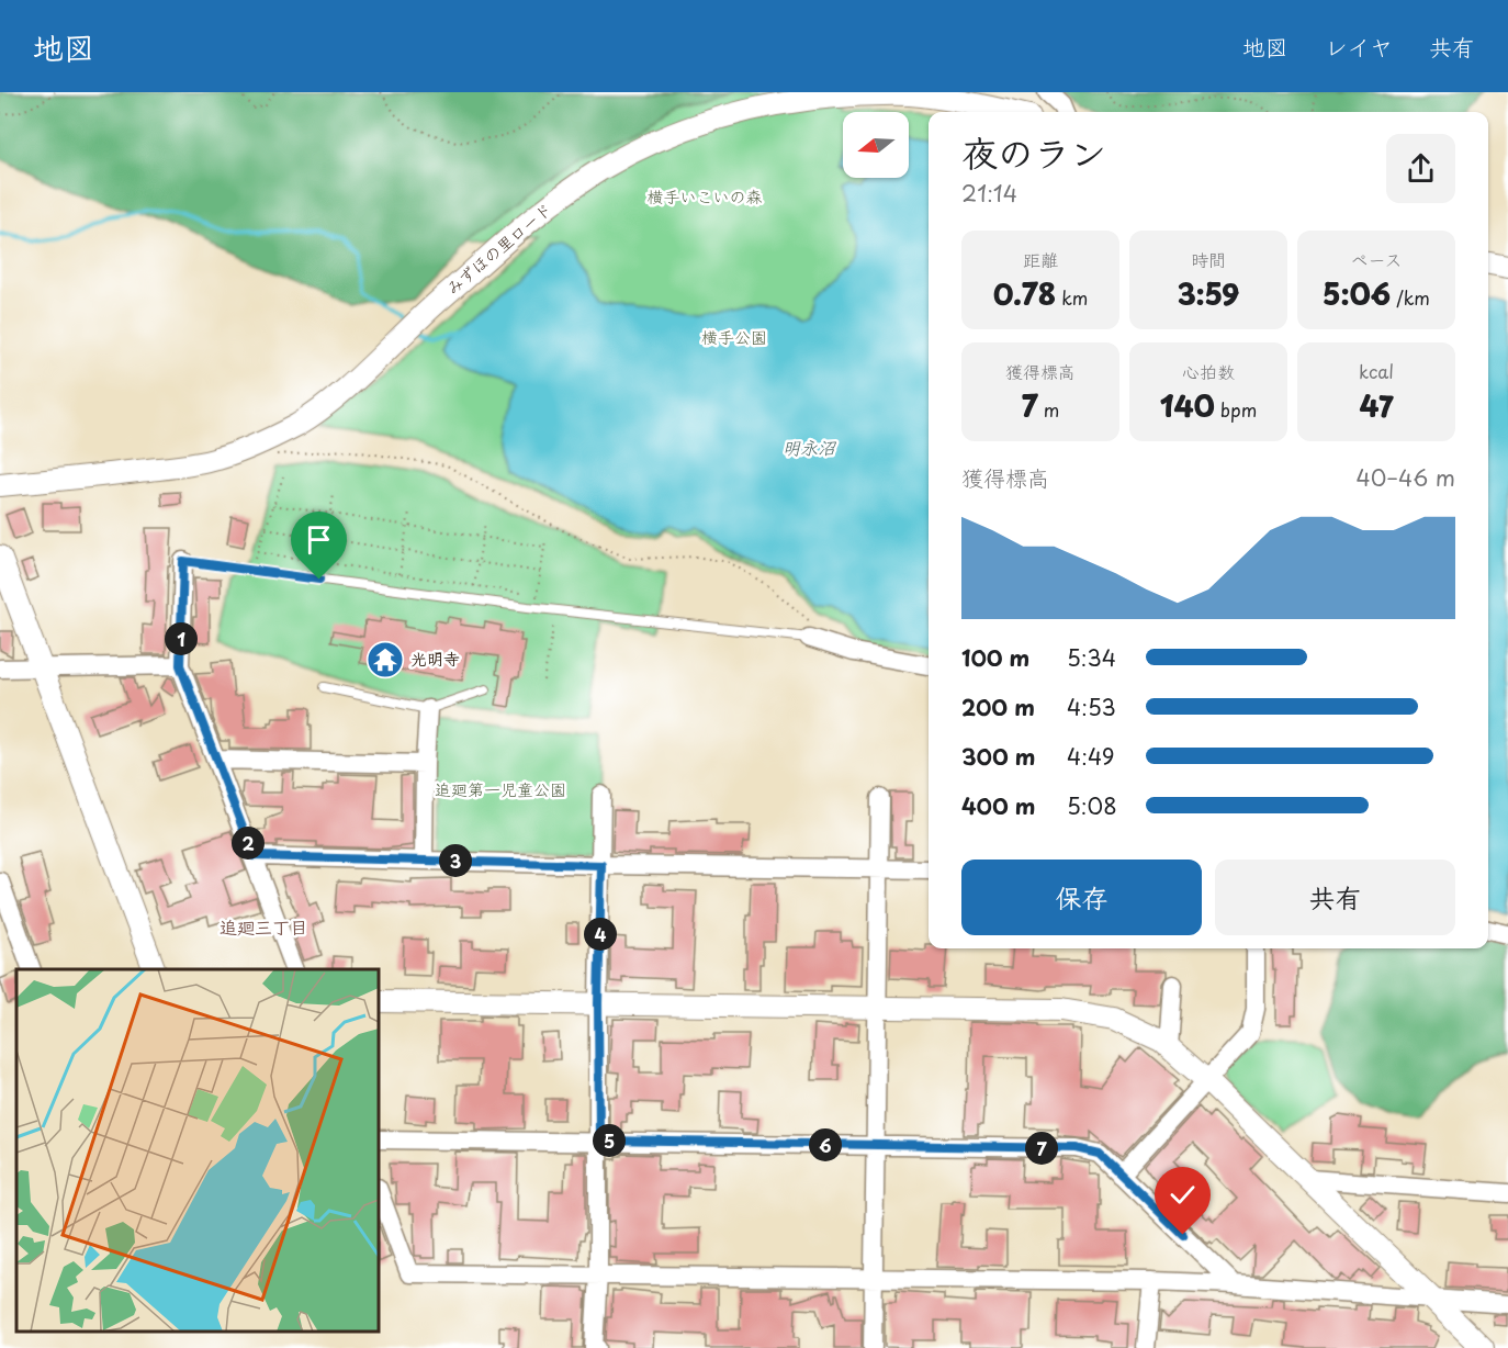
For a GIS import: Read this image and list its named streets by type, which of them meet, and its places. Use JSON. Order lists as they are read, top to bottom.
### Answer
{
  "streets": {
    "street": ["みずほの里ロード"]
  },
  "districts": ["追廻三丁目"],
  "water": ["明永沼"],
  "parks": ["横手いこいの森", "横手公園", "追廻第一児童公園"],
  "places": {
    "temple": ["光明寺"]
  },
  "north": "left",
  "page": {
    "header": "地図",
    "nav": ["地図", "レイヤ", "共有"],
    "heading": ["夜のラン", "21:14"],
    "stats": [
      ["距離", "0.78 km"],
      ["時間", "3:59"],
      ["ペース", "5:06 /km"],
      ["獲得標高", "7 m"],
      ["心拍数", "140 bpm"],
      ["kcal", "47"]
    ],
    "chart": ["獲得標高", "40–46 m"],
    "pins": [
      "1",
      "2",
      "3",
      "4",
      "5",
      "6",
      "7"
    ],
    "list": [
      {
        "name": "100 m",
        "note": "5:34"
      },
      {
        "name": "200 m",
        "note": "4:53"
      },
      {
        "name": "300 m",
        "note": "4:49"
      },
      {
        "name": "400 m",
        "note": "5:08"
      }
    ],
    "buttons": ["保存", "共有"]
  }
}
